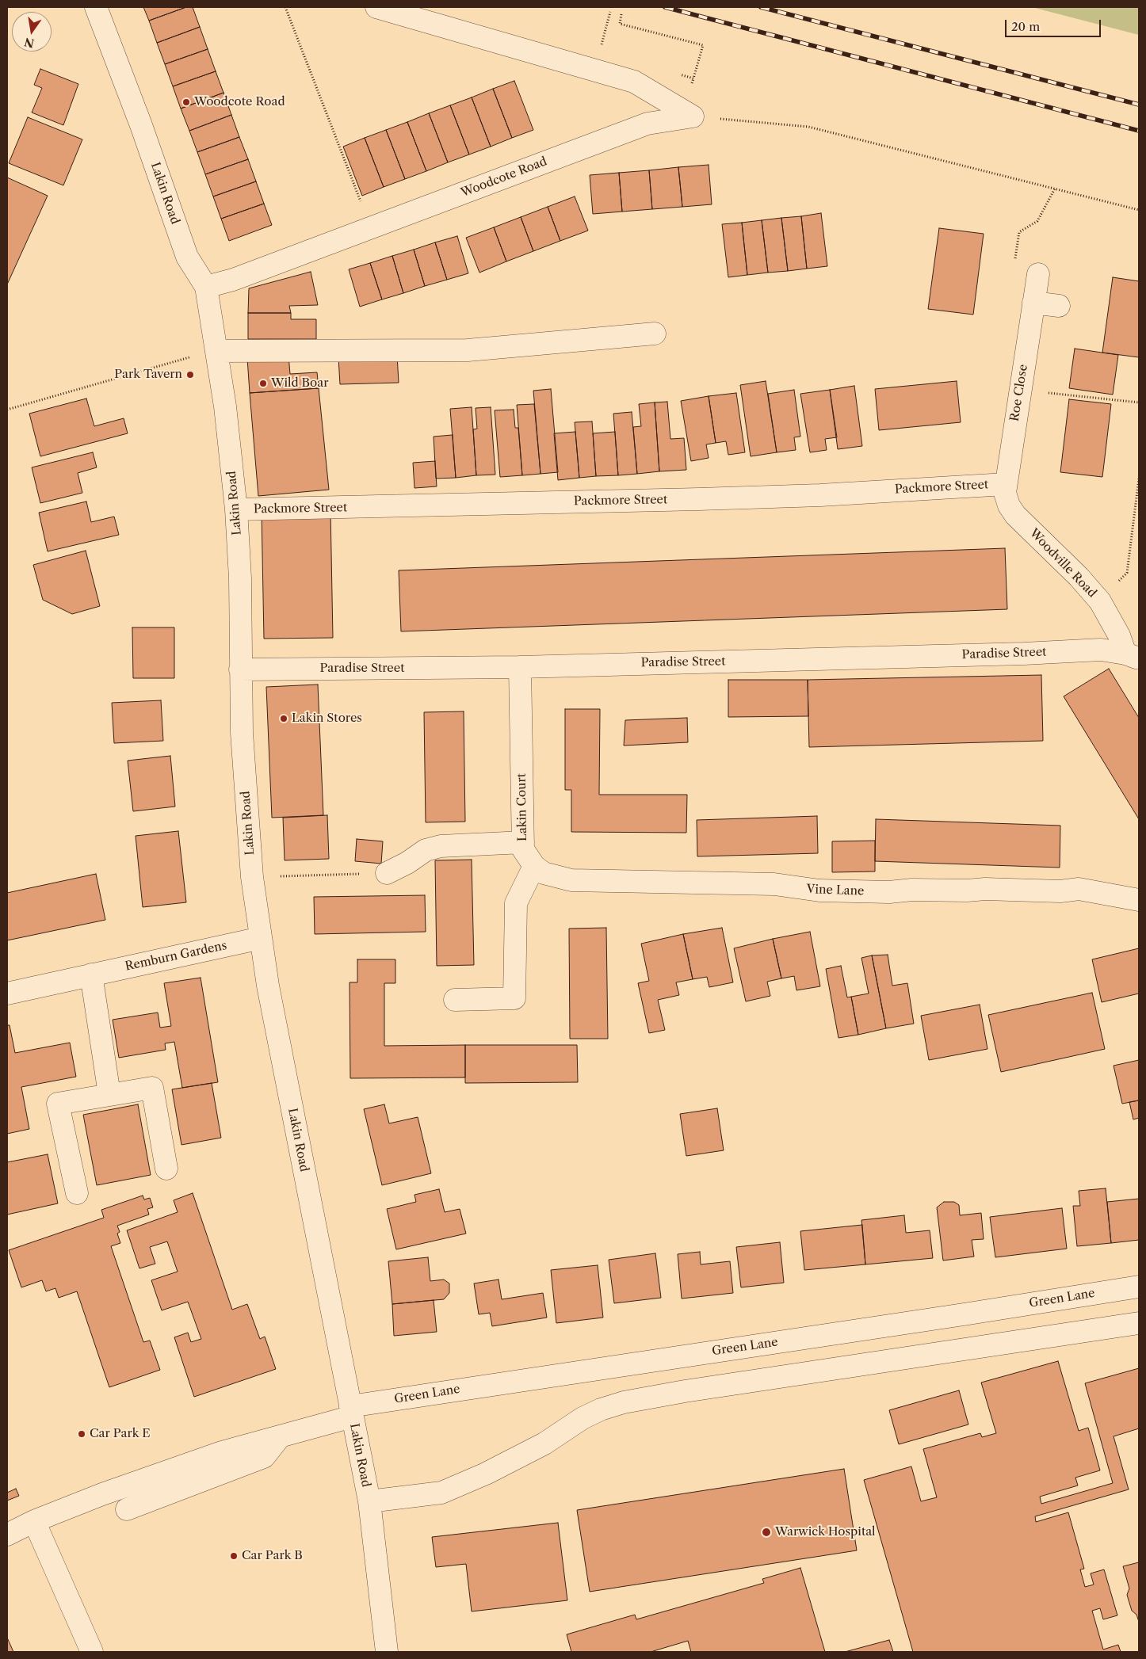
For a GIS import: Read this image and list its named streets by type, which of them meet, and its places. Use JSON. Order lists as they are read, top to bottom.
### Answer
{
  "streets": {
    "street": [
      "Woodcote Road",
      "Lakin Road",
      "Roe Close",
      "Packmore Street",
      "Woodville Road",
      "Paradise Street",
      "Lakin Court",
      "Vine Lane",
      "Remburn Gardens",
      "Green Lane"
    ]
  },
  "crossings": [
    ["Woodcote Road", "Lakin Road"],
    ["Lakin Road", "Packmore Street"],
    ["Lakin Road", "Paradise Street"],
    ["Lakin Road", "Remburn Gardens"],
    ["Lakin Road", "Green Lane"],
    ["Roe Close", "Packmore Street"],
    ["Roe Close", "Woodville Road"],
    ["Packmore Street", "Woodville Road"],
    ["Woodville Road", "Paradise Street"],
    ["Paradise Street", "Lakin Court"],
    ["Lakin Court", "Vine Lane"]
  ],
  "places": [
    "Woodcote Road",
    "Park Tavern",
    "Wild Boar",
    "Lakin Stores",
    "Car Park E",
    "Warwick Hospital",
    "Car Park B"
  ],
  "scale_bar": "20 m",
  "north": "bottom"
}
